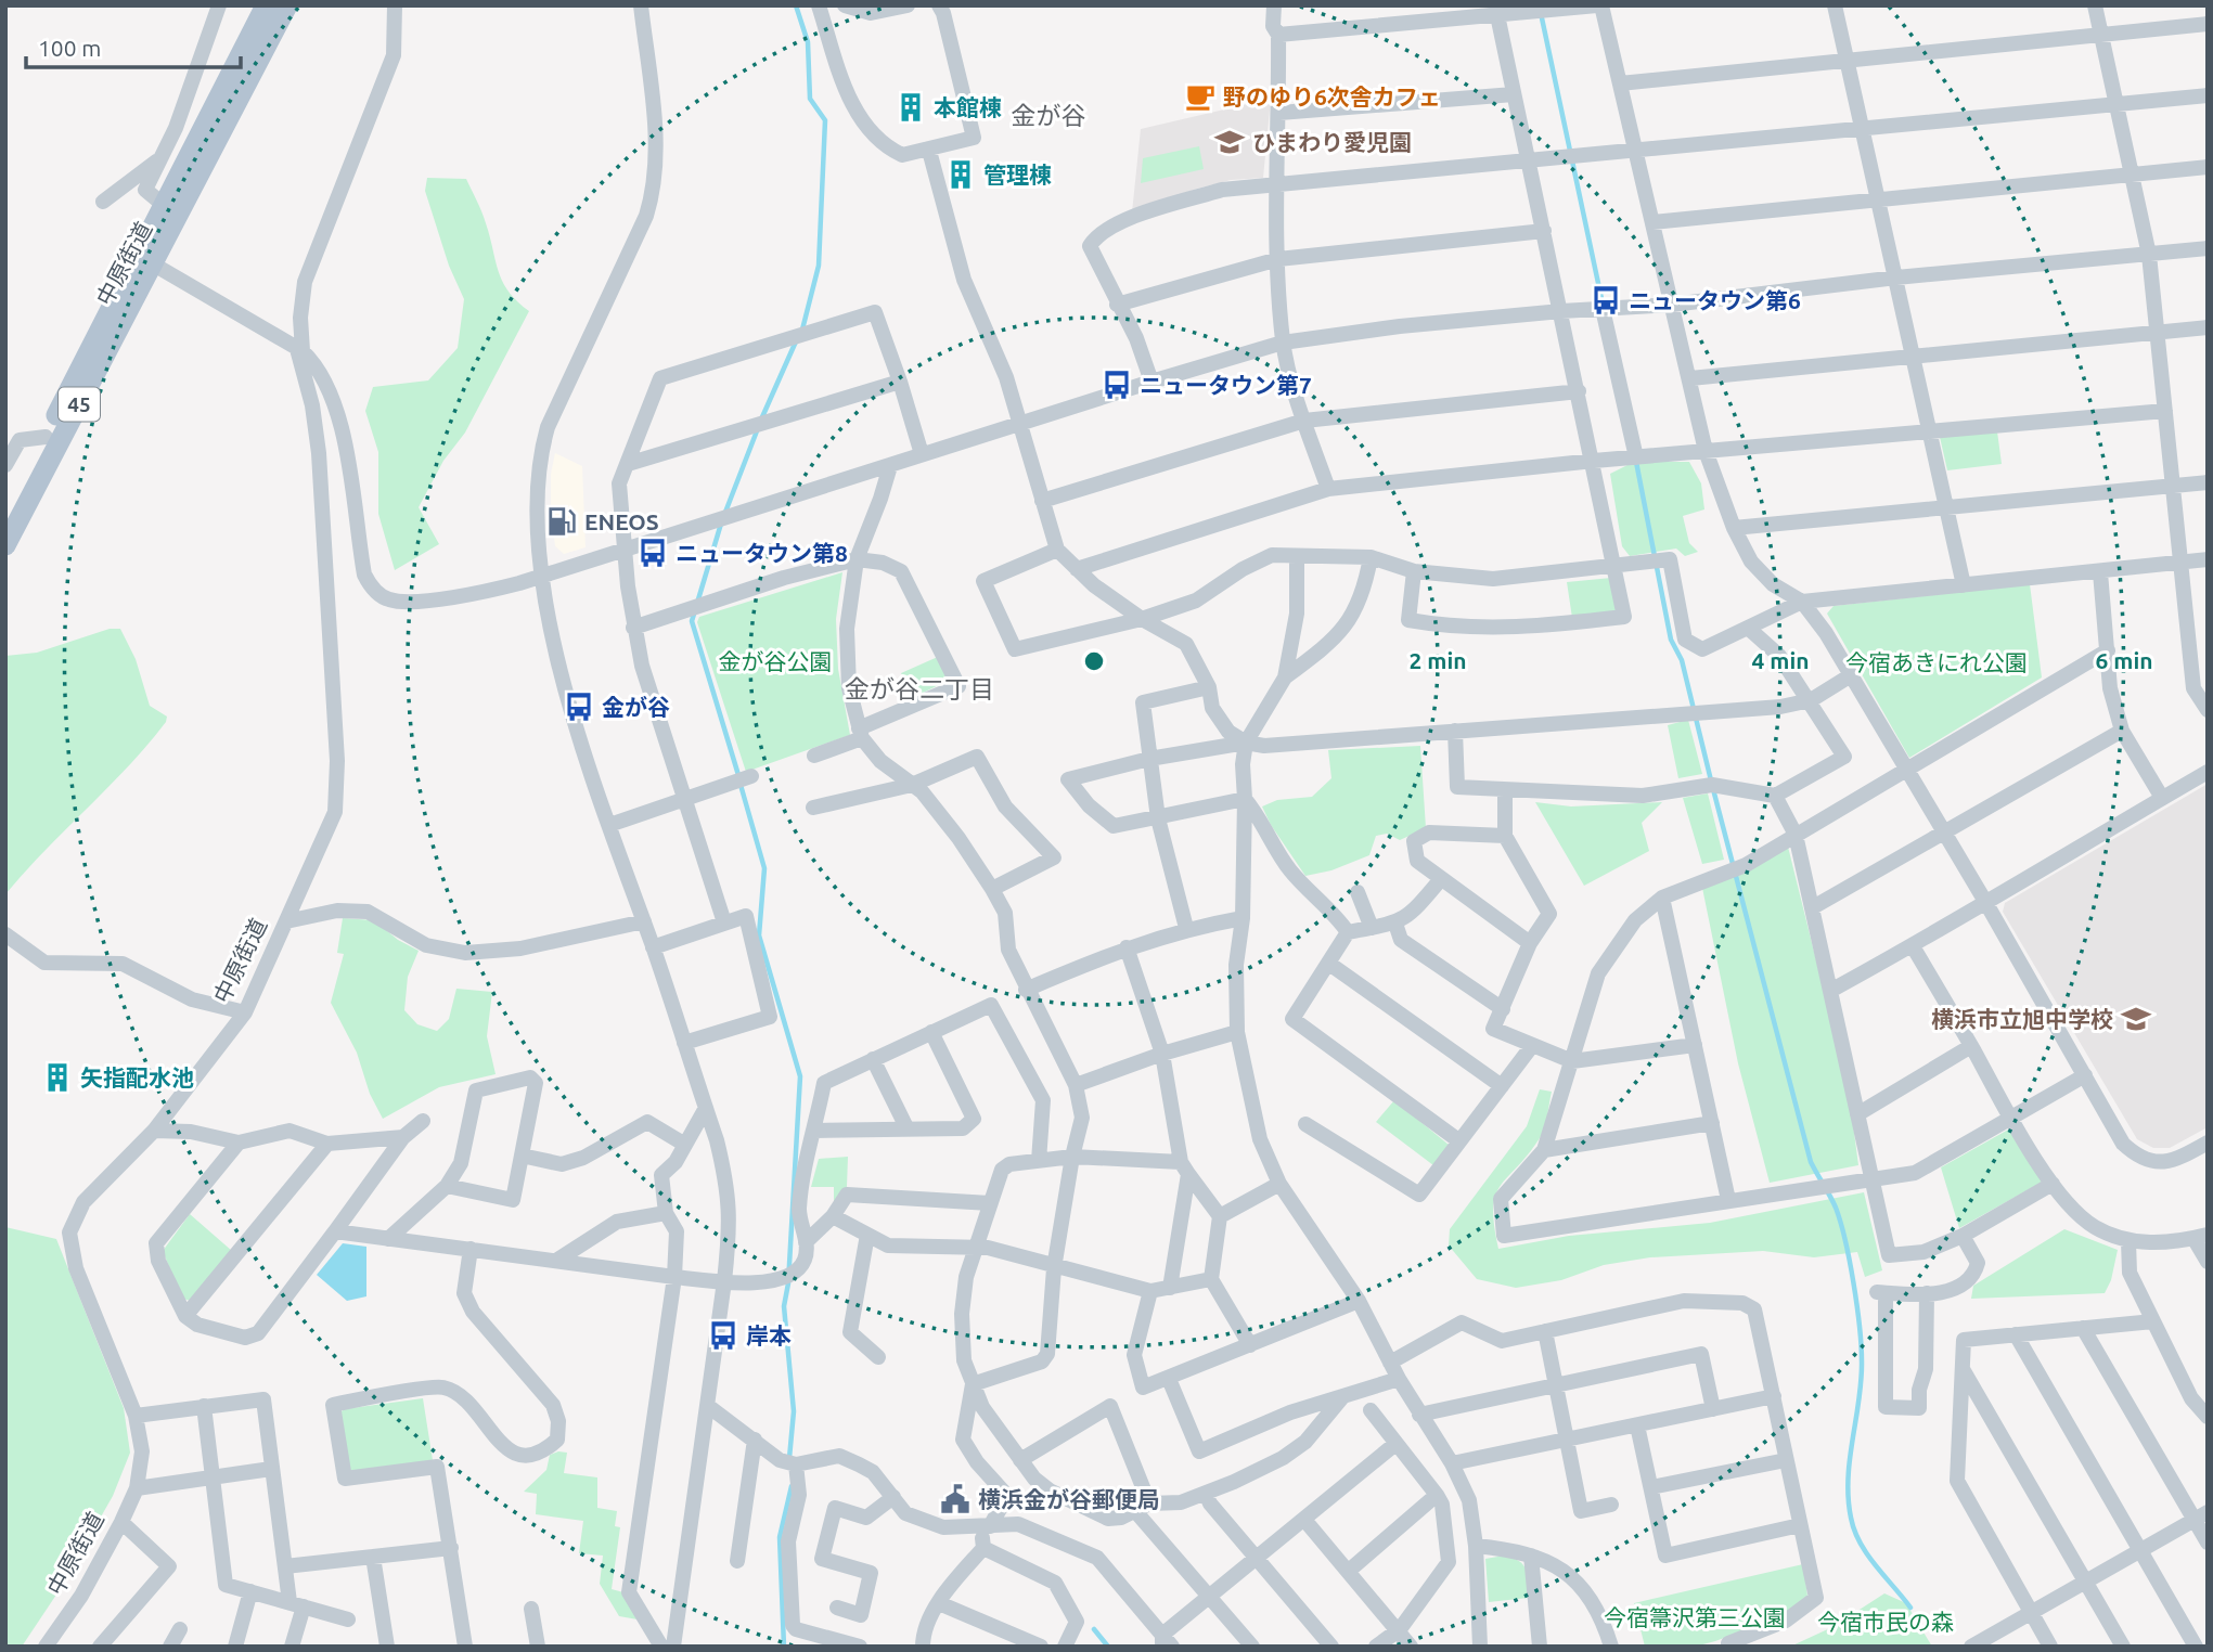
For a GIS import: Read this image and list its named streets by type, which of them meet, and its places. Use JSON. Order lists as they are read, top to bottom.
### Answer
{
  "streets": {
    "main road": ["中原街道", "45"]
  },
  "districts": ["金が谷", "金が谷二丁目"],
  "parks": [
    "金が谷公園",
    "今宿あきにれ公園",
    "今宿箒沢第三公園",
    "今宿市民の森"
  ],
  "places": {
    "cafe": ["野のゆり6次舎カフェ"],
    "building": ["本館棟", "管理棟", "矢指配水池"],
    "school or university": ["ひまわり愛児園", "横浜市立旭中学校"],
    "bus stop": [
      "ニュータウン第6",
      "ニュータウン第7",
      "ニュータウン第8",
      "金が谷",
      "岸本"
    ],
    "fuel station": ["ENEOS"],
    "public building": ["横浜金が谷郵便局"]
  },
  "scale_bar": "100 m",
  "rings": ["2 min", "4 min", "6 min"]
}
